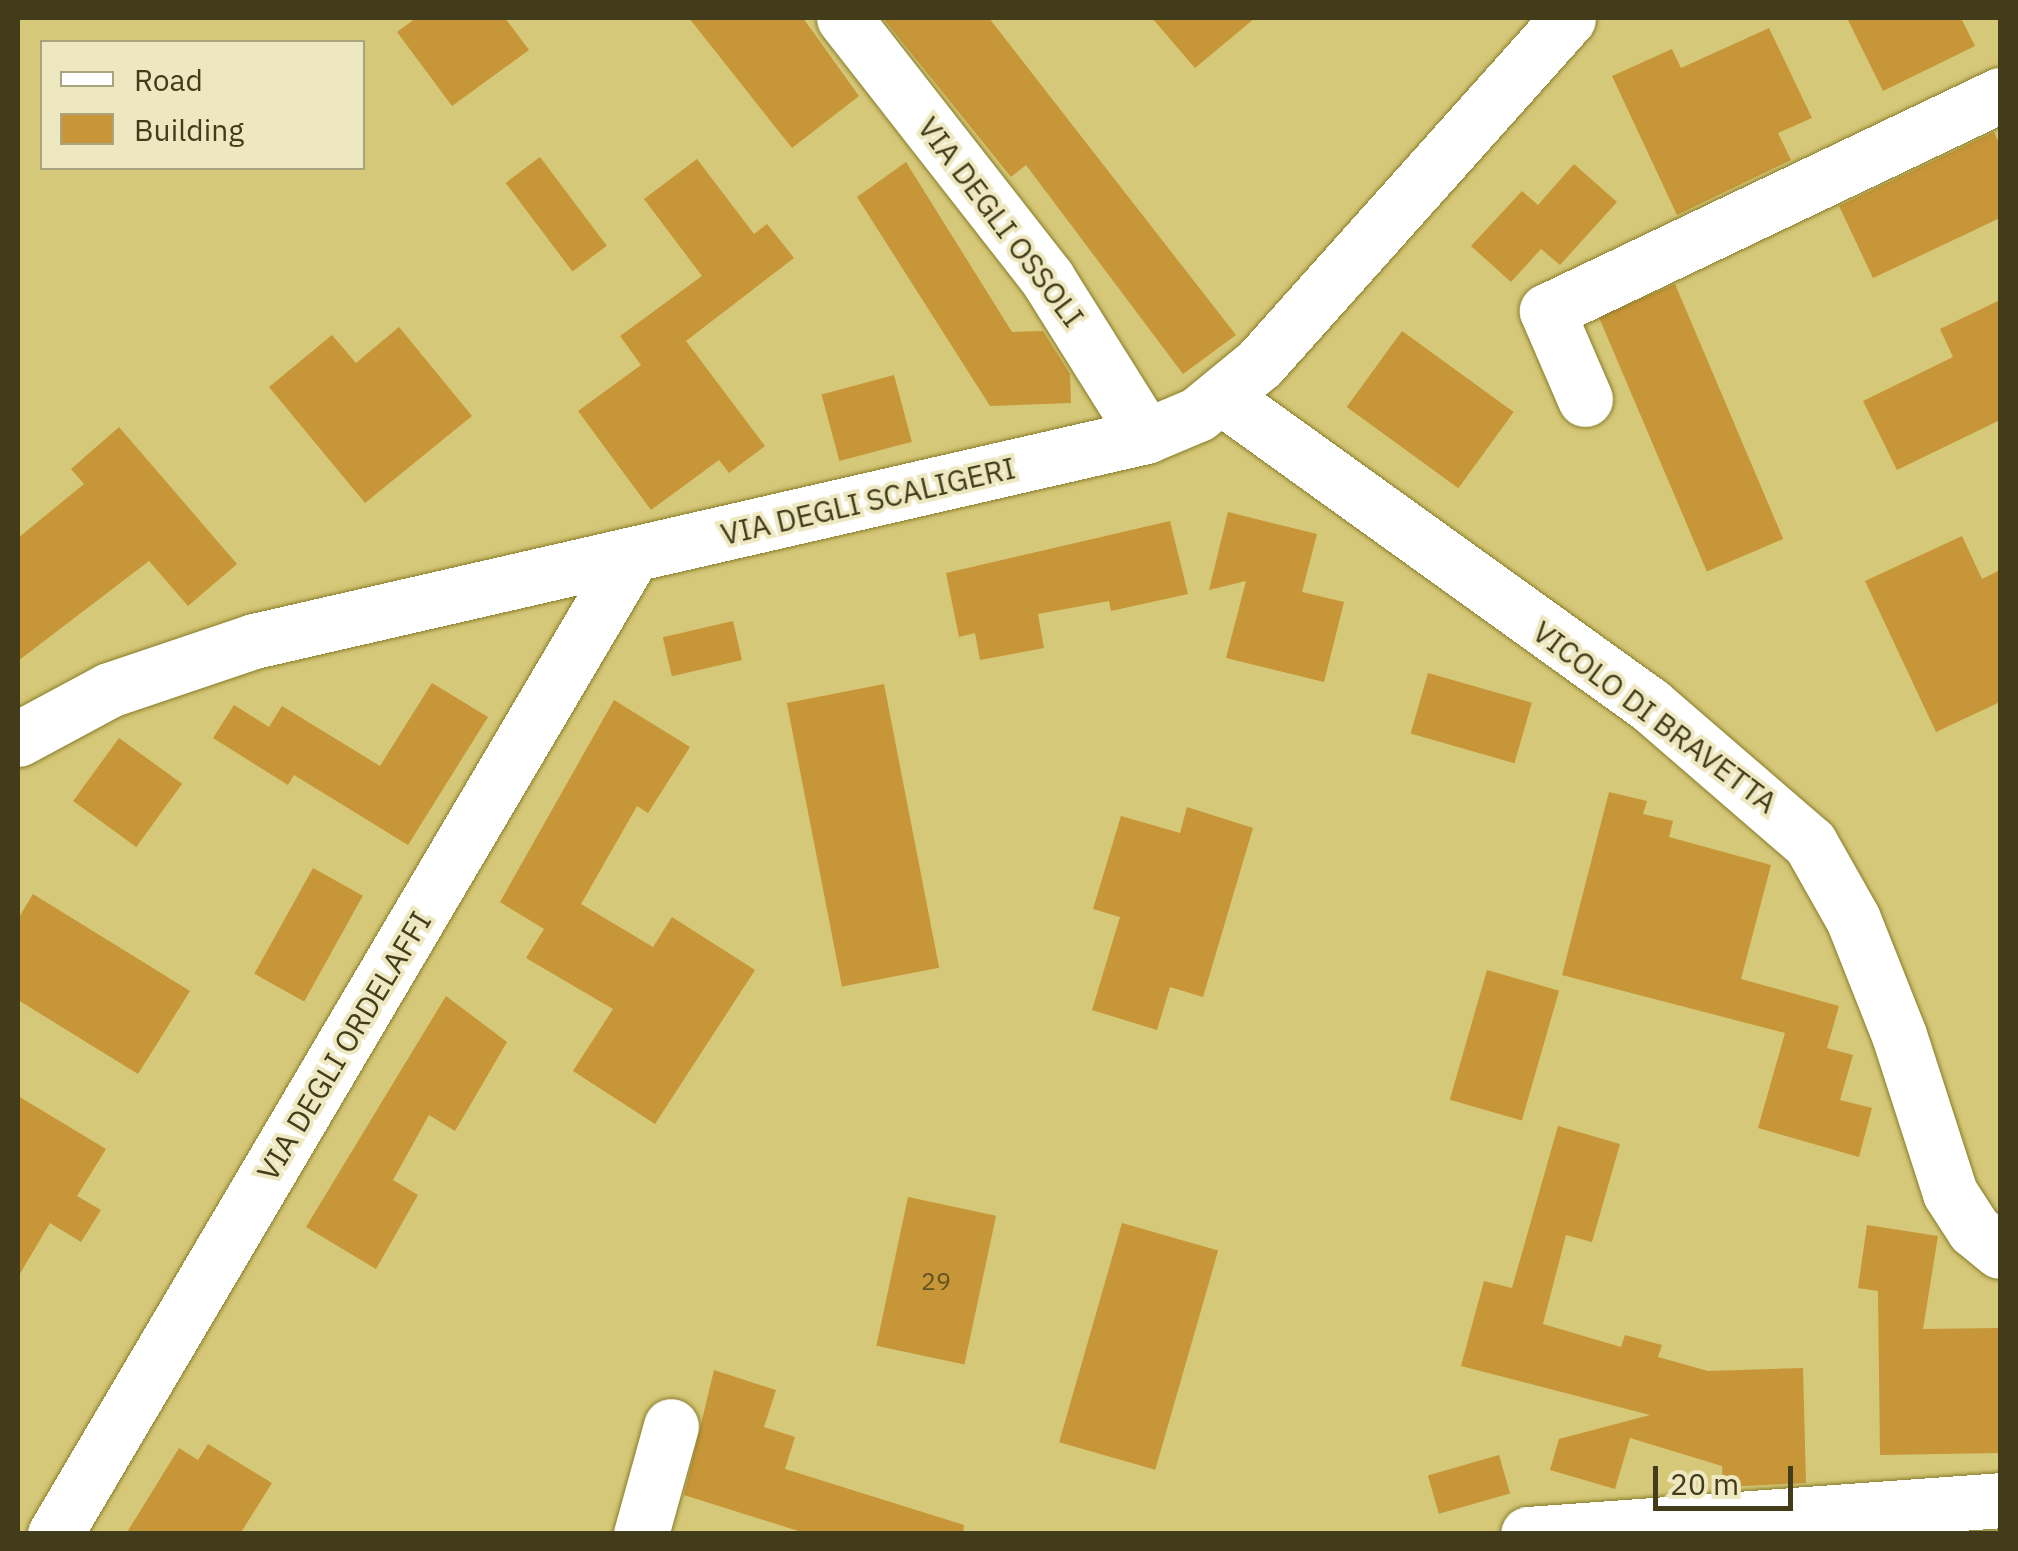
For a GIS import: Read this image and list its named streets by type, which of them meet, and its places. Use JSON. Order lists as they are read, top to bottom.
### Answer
{
  "streets": {
    "street": [
      "VIA DEGLI OSSOLI",
      "VIA DEGLI SCALIGERI",
      "VICOLO DI BRAVETTA",
      "VIA DEGLI ORDELAFFI"
    ]
  },
  "crossings": [
    ["VIA DEGLI OSSOLI", "VIA DEGLI SCALIGERI"],
    ["VIA DEGLI SCALIGERI", "VICOLO DI BRAVETTA"],
    ["VIA DEGLI SCALIGERI", "VIA DEGLI ORDELAFFI"]
  ],
  "house_numbers": ["29"],
  "legend": ["Road", "Building"],
  "scale_bar": "20 m"
}
